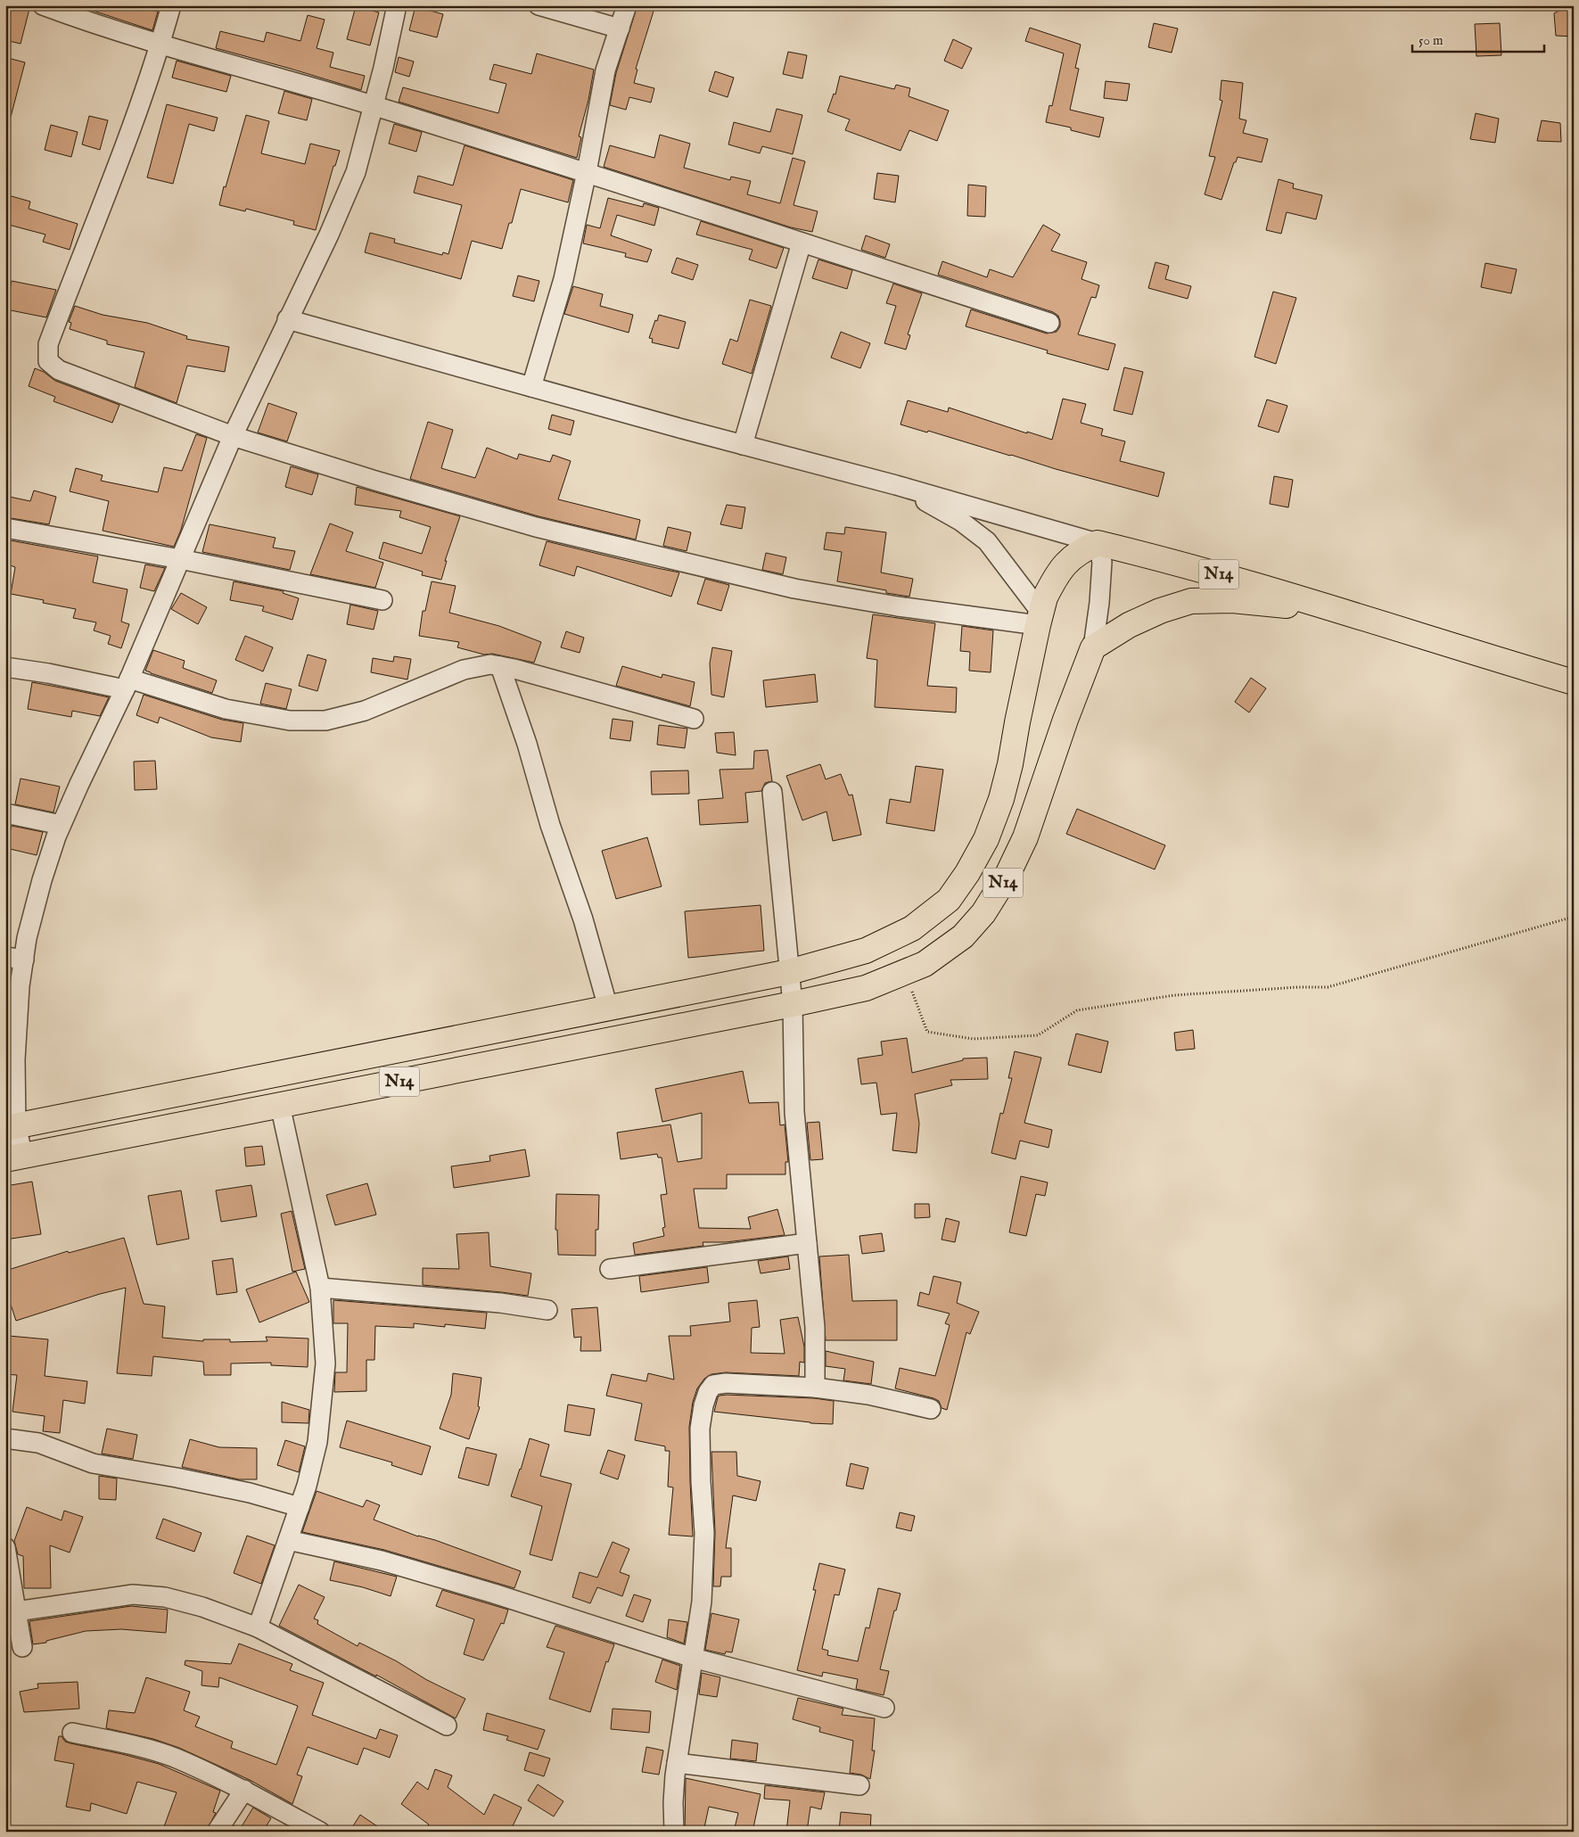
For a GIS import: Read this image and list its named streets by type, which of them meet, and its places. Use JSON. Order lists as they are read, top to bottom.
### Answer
{
  "streets": {
    "main road": ["N14"]
  },
  "scale_bar": "50 m"
}
